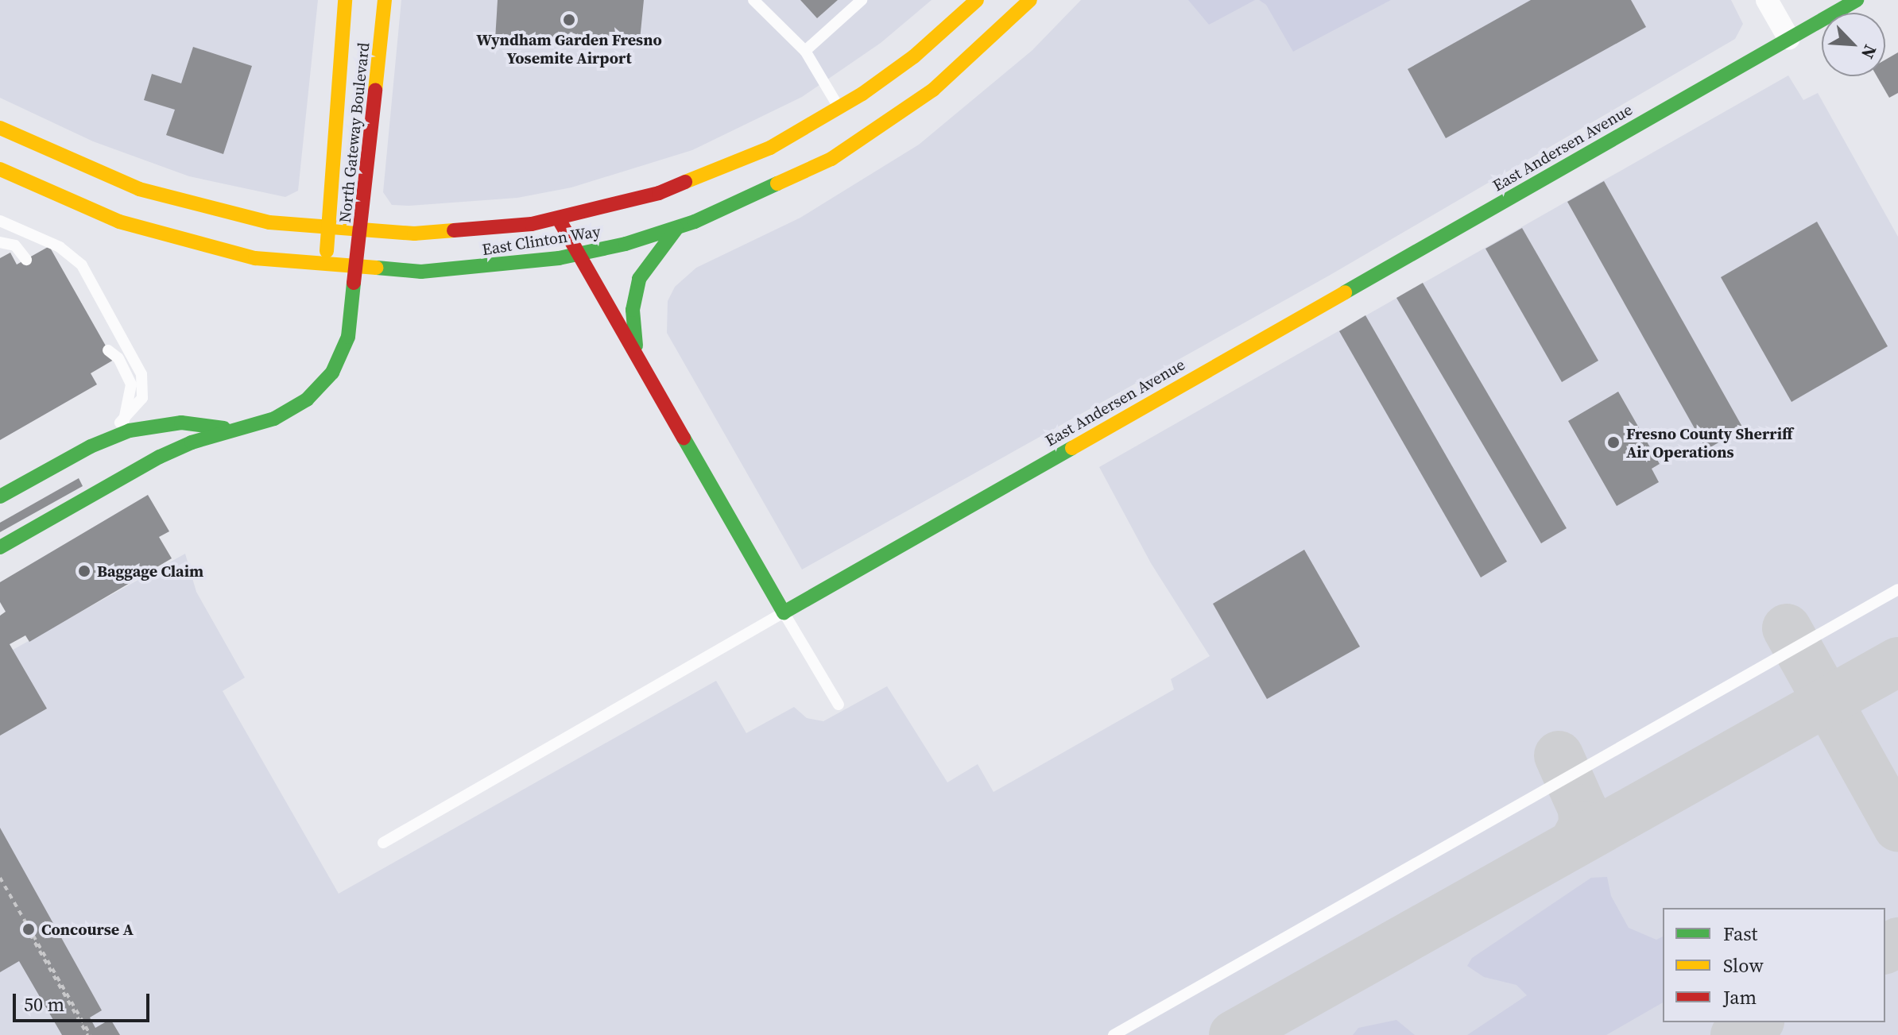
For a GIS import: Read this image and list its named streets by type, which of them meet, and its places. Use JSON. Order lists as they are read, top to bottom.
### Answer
{
  "streets": {
    "main road": ["North Gateway Boulevard", "East Andersen Avenue", "East Clinton Way"]
  },
  "crossings": [
    ["North Gateway Boulevard", "East Clinton Way"]
  ],
  "places": [
    "Wyndham Garden Fresno Yosemite Airport",
    "Fresno County Sherriff Air Operations",
    "Baggage Claim",
    "Concourse A"
  ],
  "legend": ["Fast", "Slow", "Jam"],
  "scale_bar": "50 m",
  "north": "bottom right"
}
